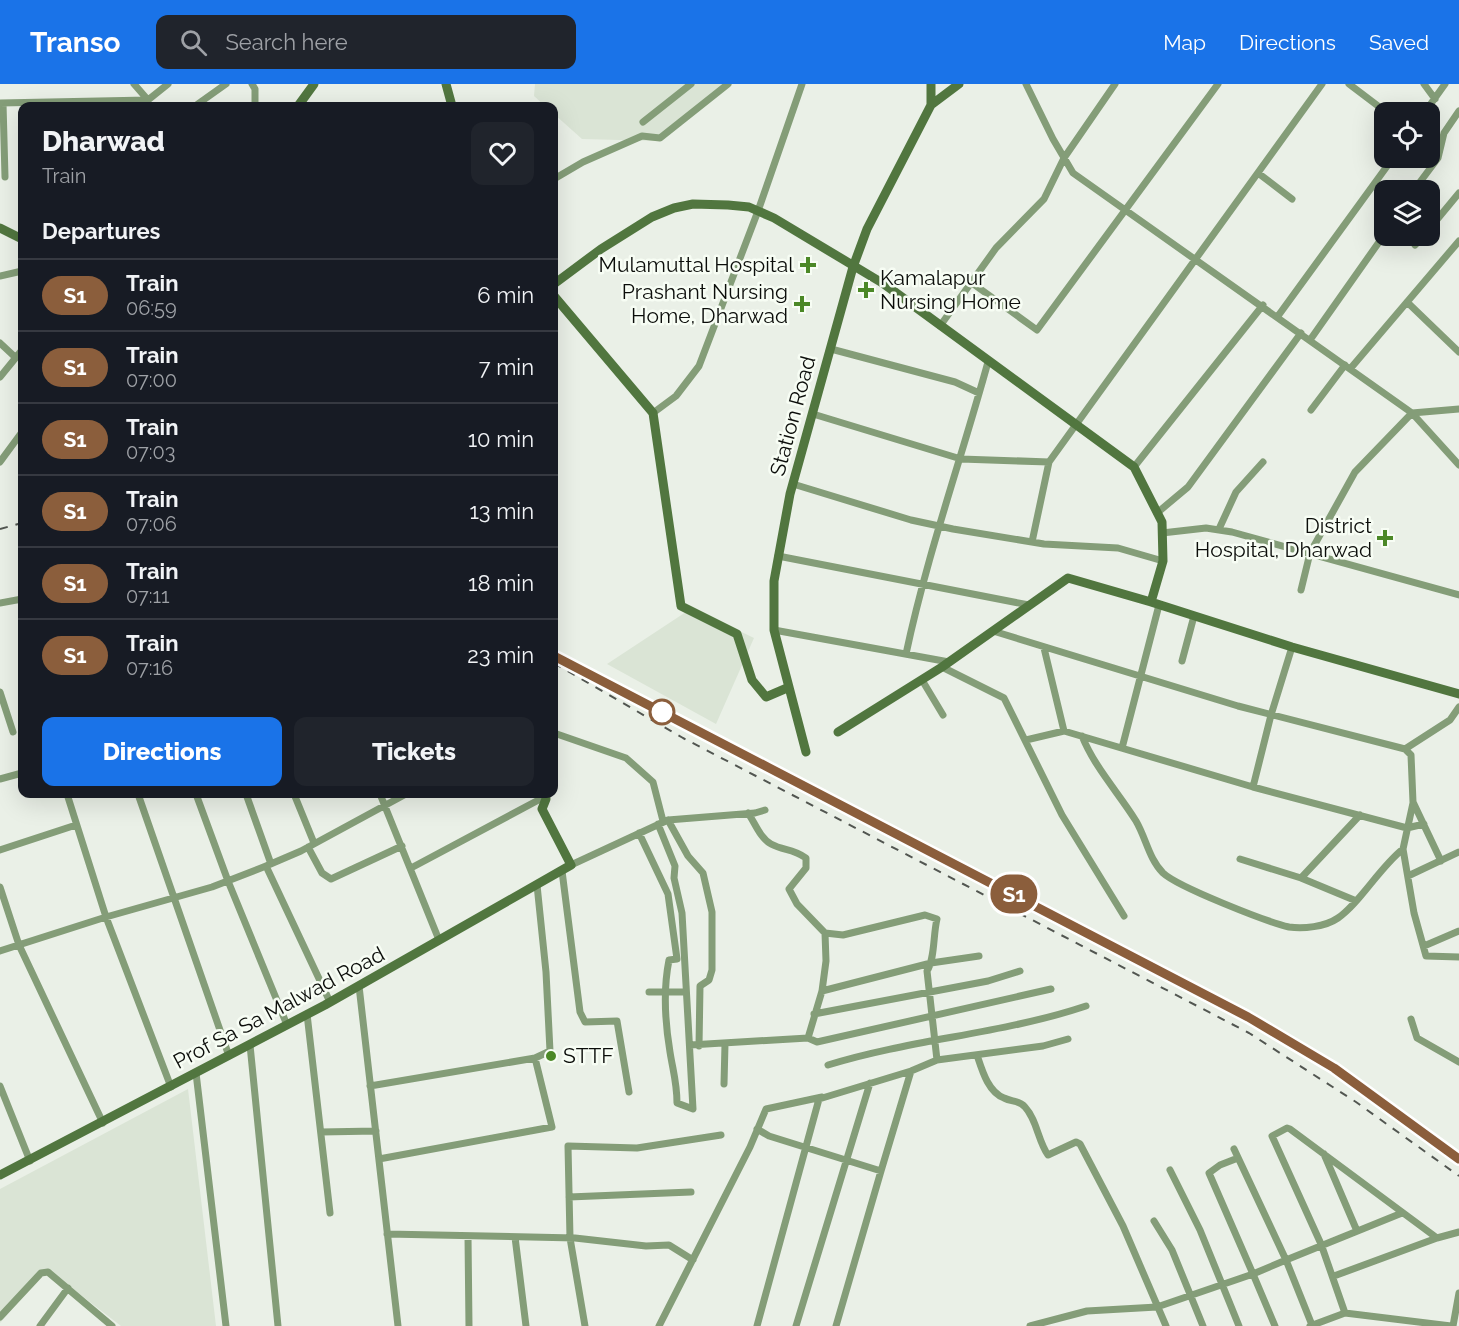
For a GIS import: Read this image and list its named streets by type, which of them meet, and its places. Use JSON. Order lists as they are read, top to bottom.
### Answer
{
  "streets": {
    "street": ["Station Road", "Prof Sa Sa Malwad Road"]
  },
  "places": {
    "health": [
      "Mulamuttal Hospital",
      "Kamalapur Nursing Home",
      "Prashant Nursing Home, Dharwad",
      "District Hospital, Dharwad"
    ],
    "other": ["STTF"]
  },
  "page": {
    "header": "Transo",
    "search": "Search here",
    "nav": ["Map", "Directions", "Saved"],
    "on_map": "S1",
    "heading": [
      ["Dharwad", "Train"],
      "Departures"
    ],
    "list": [
      {
        "mark": "S1",
        "name": "Train",
        "note": "06:59",
        "value": "6 min"
      },
      {
        "mark": "S1",
        "name": "Train",
        "note": "07:00",
        "value": "7 min"
      },
      {
        "mark": "S1",
        "name": "Train",
        "note": "07:03",
        "value": "10 min"
      },
      {
        "mark": "S1",
        "name": "Train",
        "note": "07:06",
        "value": "13 min"
      },
      {
        "mark": "S1",
        "name": "Train",
        "note": "07:11",
        "value": "18 min"
      },
      {
        "mark": "S1",
        "name": "Train",
        "note": "07:16",
        "value": "23 min"
      }
    ],
    "buttons": ["Directions", "Tickets"]
  }
}
